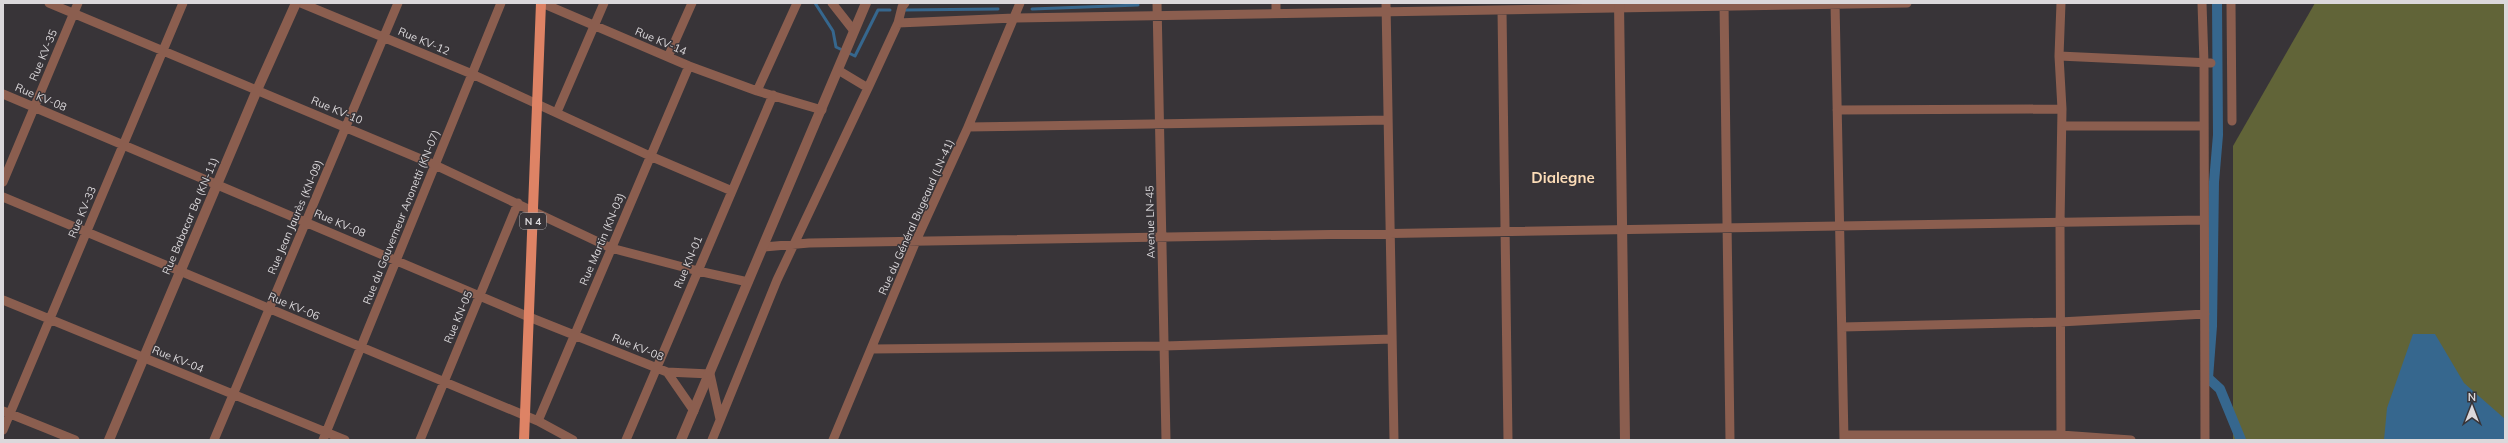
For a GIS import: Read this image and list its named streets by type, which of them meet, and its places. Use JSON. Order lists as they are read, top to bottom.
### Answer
{
  "streets": {
    "main road": ["N 4"],
    "street": [
      "Rue KV-12",
      "Rue KV-14",
      "Rue KV-35",
      "Rue KV-08",
      "Rue KV-10",
      "Rue KV-33",
      "Rue Babacar Ba (KN-11)",
      "Rue Jean Jaurès (KN-09)",
      "Rue du Gouverneur Anonetti (KN-07)",
      "Rue du Général Bugeaud (LN-41)",
      "Avenue LN-45",
      "Rue Martin (KN-03)",
      "Rue KN-01",
      "Rue KV-06",
      "Rue KN-05",
      "Rue KV-04"
    ]
  },
  "crossings": [
    ["Rue KV-12", "Rue Jean Jaurès (KN-09)"],
    ["Rue KV-12", "Rue du Gouverneur Anonetti (KN-07)"],
    ["Rue KV-12", "N 4"],
    ["Rue KV-12", "Rue Martin (KN-03)"],
    ["Rue KV-12", "Rue KN-01"],
    ["Rue KV-14", "N 4"],
    ["Rue KV-14", "Rue Martin (KN-03)"],
    ["Rue KV-14", "Rue KN-01"],
    ["Rue KV-35", "Rue KV-08"],
    ["Rue KV-35", "Rue KV-10"],
    ["Rue KV-08", "Rue KV-33"],
    ["Rue KV-08", "Rue Babacar Ba (KN-11)"],
    ["Rue KV-08", "Rue Jean Jaurès (KN-09)"],
    ["Rue KV-08", "Rue du Gouverneur Anonetti (KN-07)"],
    ["Rue KV-08", "N 4"],
    ["Rue KV-08", "Rue Martin (KN-03)"],
    ["Rue KV-08", "Rue KN-01"],
    ["Rue KV-08", "Rue KN-05"],
    ["Rue KV-10", "Rue KV-33"],
    ["Rue KV-10", "Rue Babacar Ba (KN-11)"],
    ["Rue KV-10", "Rue Jean Jaurès (KN-09)"],
    ["Rue KV-10", "Rue du Gouverneur Anonetti (KN-07)"],
    ["Rue KV-10", "N 4"],
    ["Rue KV-10", "Rue Martin (KN-03)"],
    ["Rue KV-10", "Rue KN-01"],
    ["Rue KV-10", "Rue KN-05"],
    ["Rue KV-33", "Rue KV-06"],
    ["Rue KV-33", "Rue KV-04"],
    ["Rue Babacar Ba (KN-11)", "Rue KV-06"],
    ["Rue Babacar Ba (KN-11)", "Rue KV-04"],
    ["Rue Jean Jaurès (KN-09)", "Rue KV-06"],
    ["Rue Jean Jaurès (KN-09)", "Rue KV-04"],
    ["Rue du Gouverneur Anonetti (KN-07)", "Rue KV-06"],
    ["Rue du Gouverneur Anonetti (KN-07)", "Rue KV-04"],
    ["N 4", "Rue KV-06"],
    ["Rue Martin (KN-03)", "Rue KV-06"],
    ["Rue KV-06", "Rue KN-05"]
  ],
  "districts": ["Dialegne"],
  "north": "top"
}
